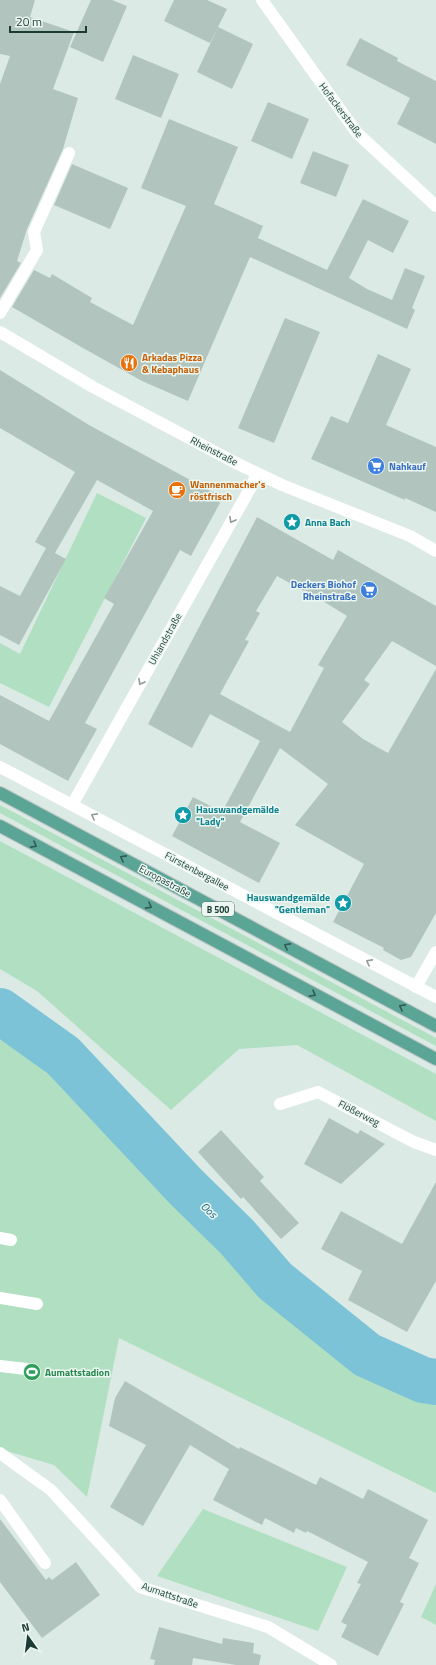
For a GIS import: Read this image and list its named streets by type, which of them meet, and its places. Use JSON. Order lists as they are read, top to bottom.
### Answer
{
  "streets": {
    "main road": ["Europastraße", "B 500"],
    "street": [
      "Hofackerstraße",
      "Rheinstraße",
      "Uhlandstraße",
      "Fürstenbergallee",
      "Flößerweg",
      "Aumattstraße"
    ]
  },
  "crossings": [
    ["Rheinstraße", "Uhlandstraße"],
    ["Uhlandstraße", "Fürstenbergallee"]
  ],
  "one_way": ["Uhlandstraße", "Fürstenbergallee"],
  "water": ["Oos"],
  "places": {
    "restaurant": ["Arkadas Pizza & Kebaphaus"],
    "supermarket": ["Nahkauf", "Deckers Biohof Rheinstraße"],
    "cafe": ["Wannenmacher's röstfrisch"],
    "place": ["Anna Bach", "Hauswandgemälde \"Lady\"", "Hauswandgemälde \"Gentleman\""],
    "sports": ["Aumattstadion"]
  },
  "scale_bar": "20 m",
  "north": "top"
}
